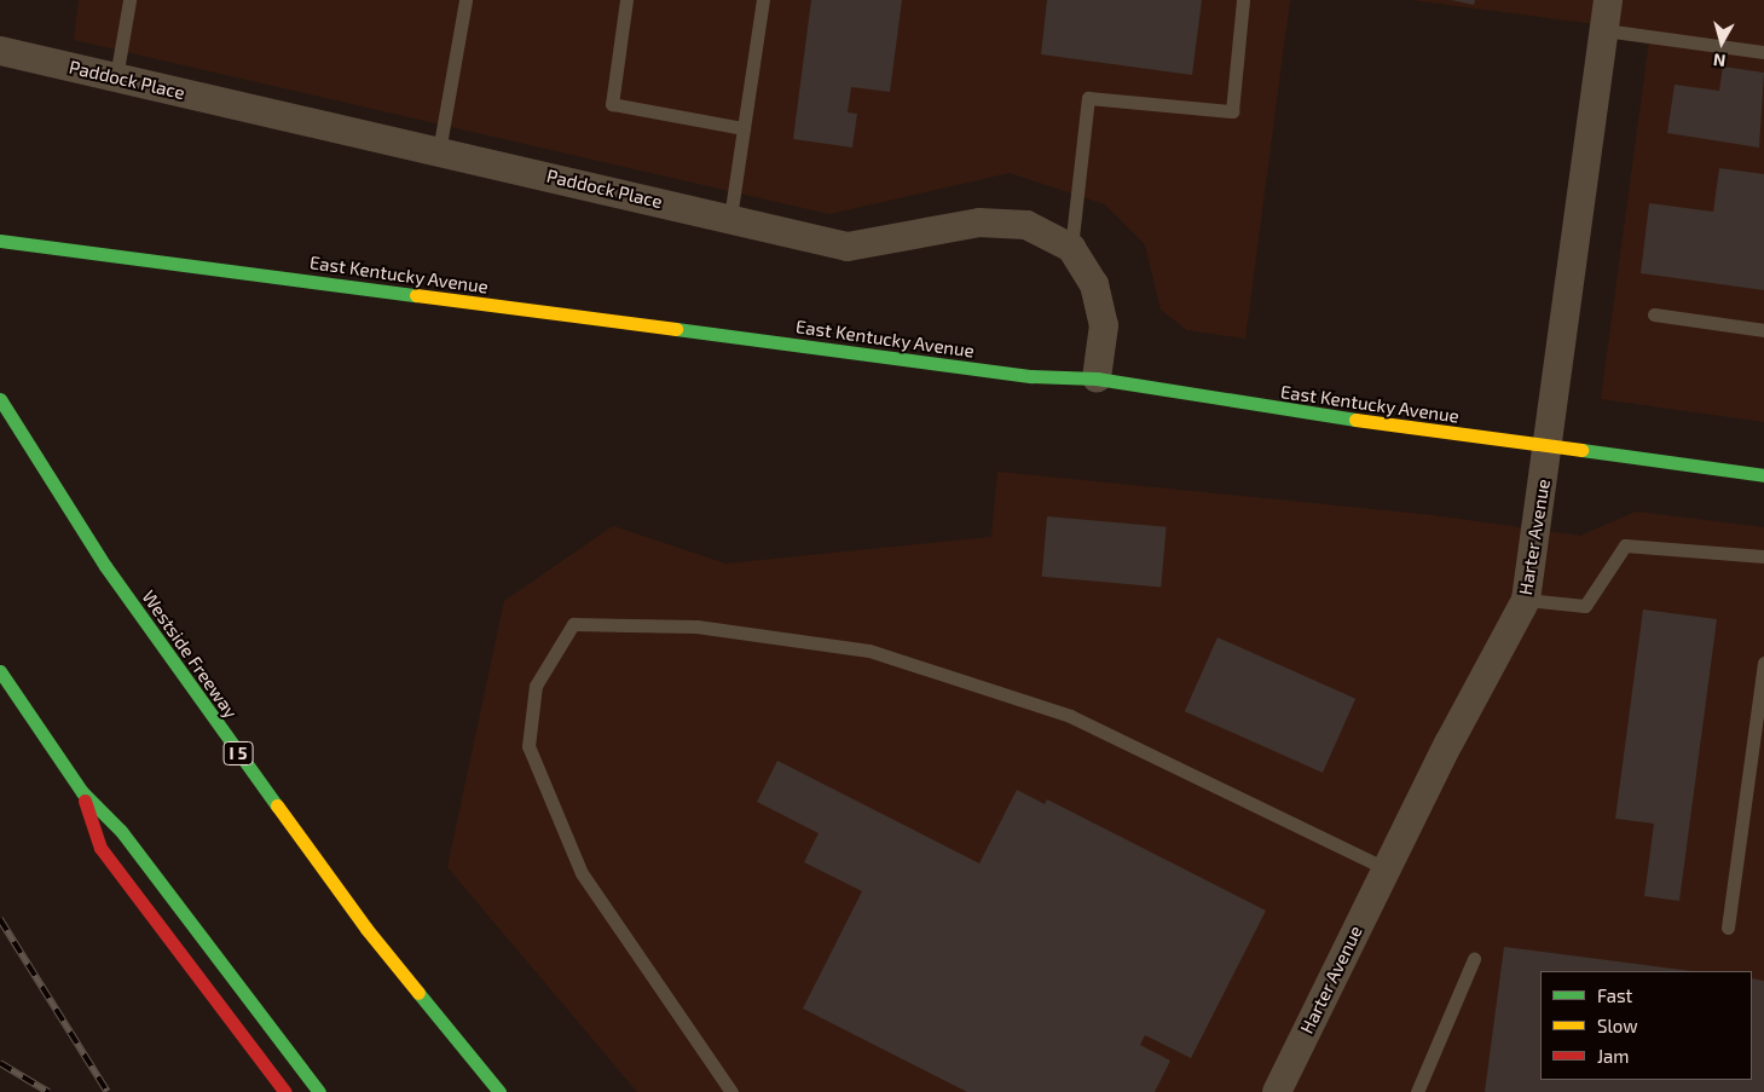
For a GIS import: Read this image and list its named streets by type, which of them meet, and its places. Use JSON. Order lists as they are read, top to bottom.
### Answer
{
  "streets": {
    "main road": ["East Kentucky Avenue", "Westside Freeway", "I 5"],
    "street": ["Paddock Place", "Harter Avenue"]
  },
  "crossings": [
    ["Paddock Place", "East Kentucky Avenue"],
    ["East Kentucky Avenue", "Harter Avenue"]
  ],
  "legend": ["Fast", "Slow", "Jam"],
  "north": "bottom"
}
